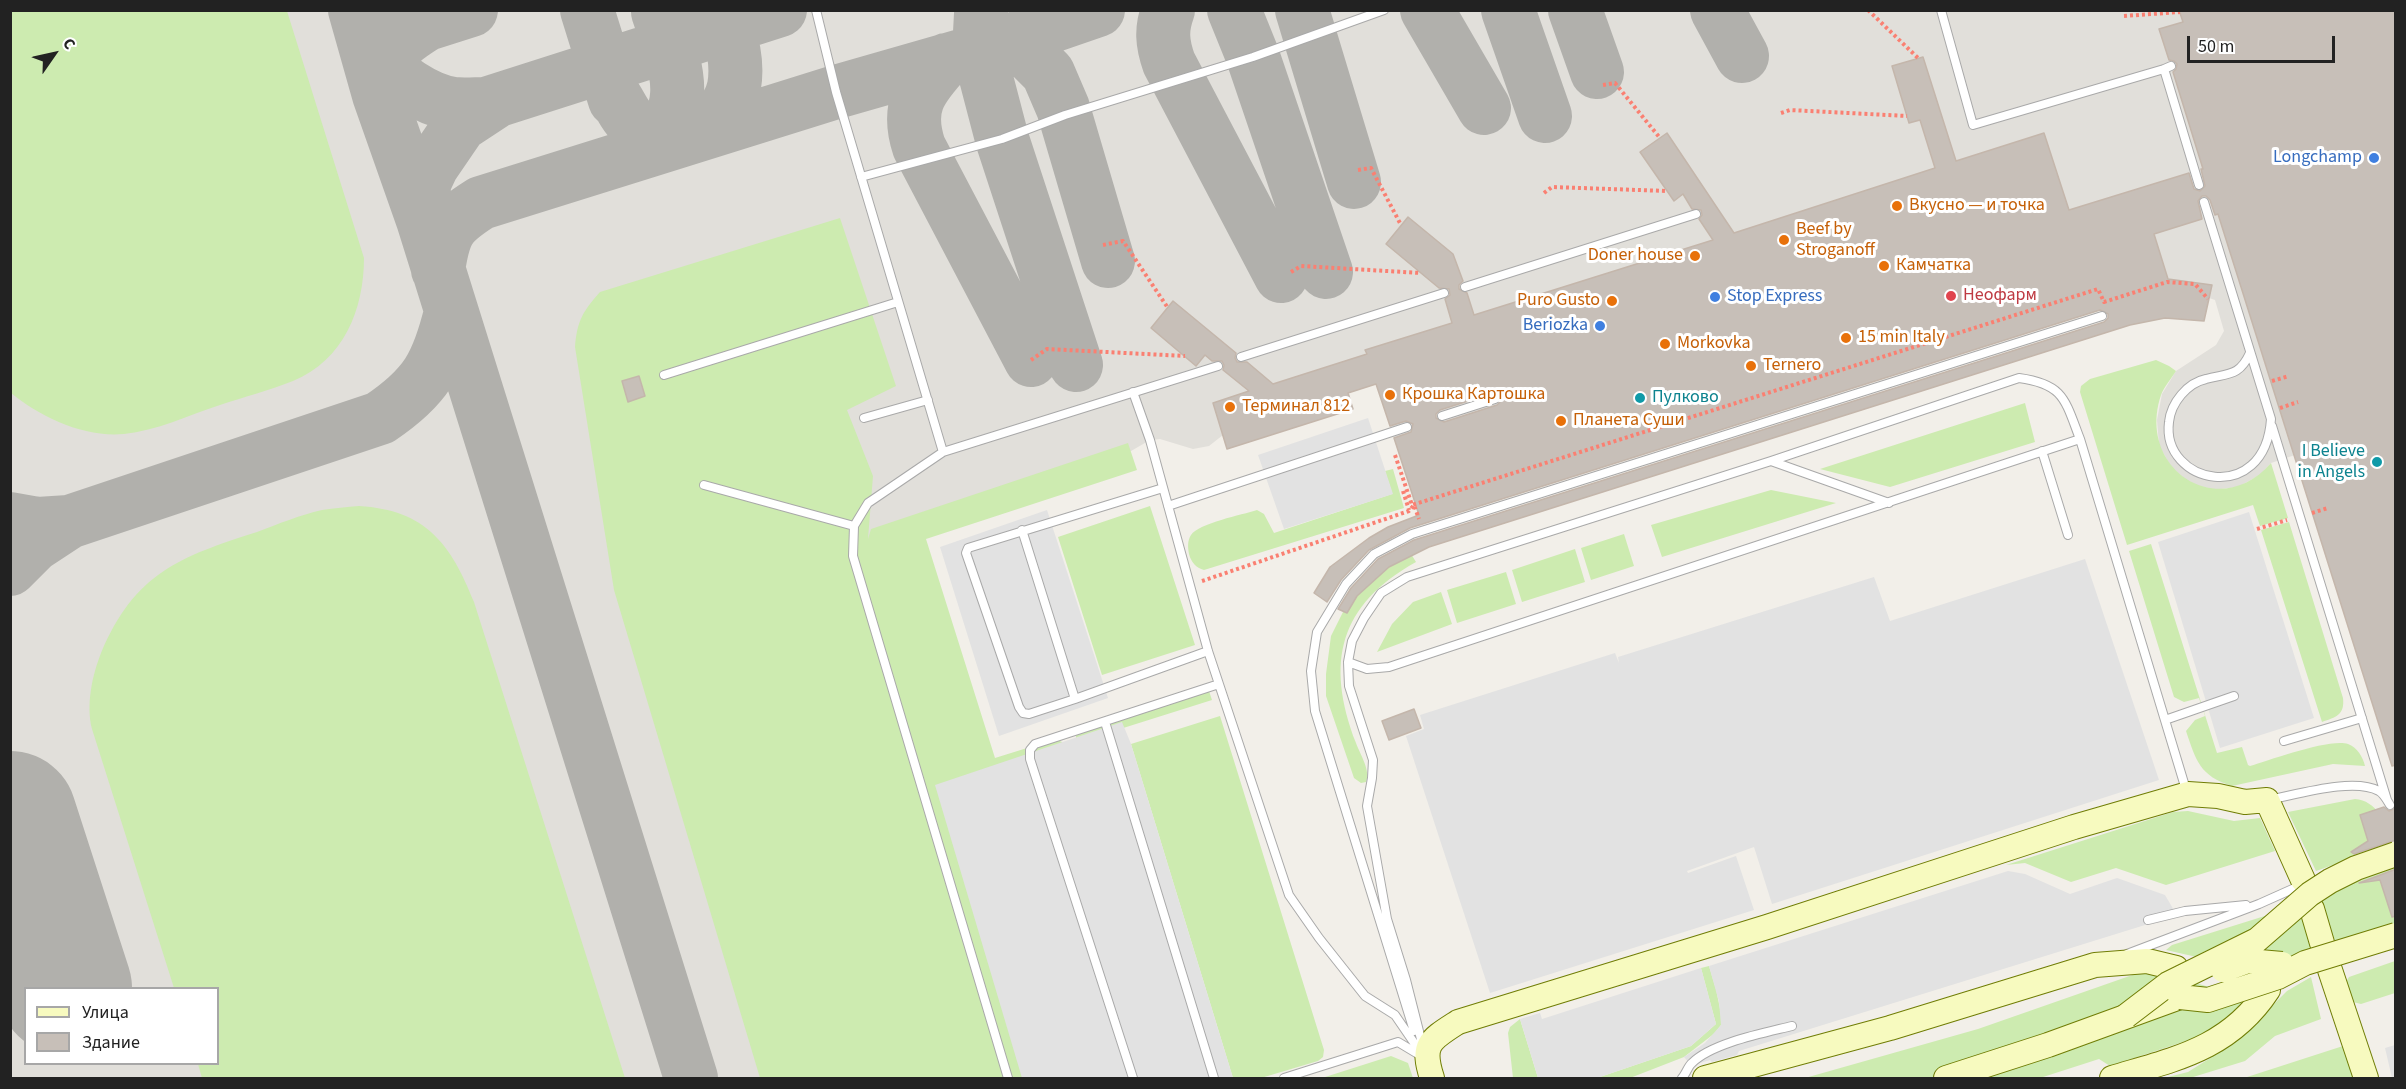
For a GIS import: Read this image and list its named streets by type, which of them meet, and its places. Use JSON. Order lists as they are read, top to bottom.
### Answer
{
  "places": [
    "Longchamp",
    "Вкусно — и точка",
    "Beef by Stroganoff",
    "Doner house",
    "Камчатка",
    "Неофарм",
    "Stop Express",
    "Puro Gusto",
    "Beriozka",
    "15 min Italy",
    "Morkovka",
    "Ternero",
    "Крошка Картошка",
    "Пулково",
    "Терминал 812",
    "Планета Суши",
    "I Believe in Angels"
  ],
  "legend": ["Улица", "Здание"],
  "scale_bar": "50 m",
  "north": "top right"
}
